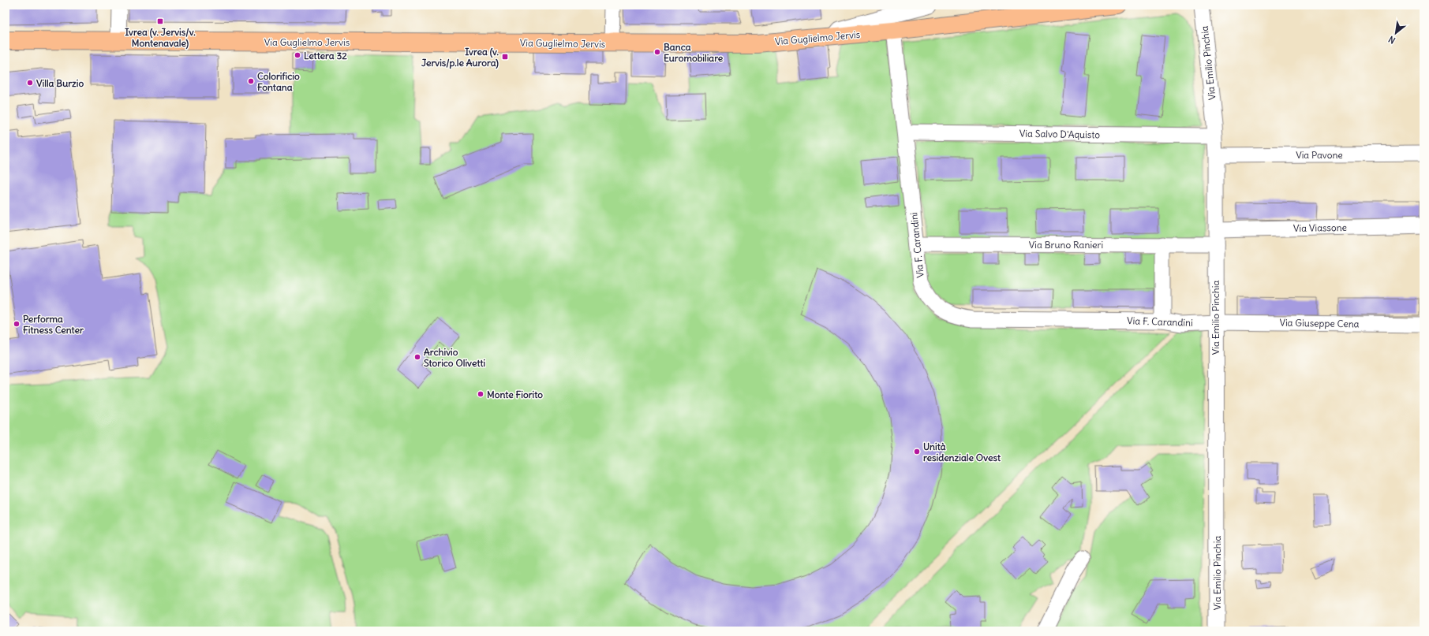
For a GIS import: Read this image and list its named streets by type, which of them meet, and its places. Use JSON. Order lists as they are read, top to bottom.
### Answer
{
  "streets": {
    "main road": ["Via Guglielmo Jervis"],
    "street": [
      "Via Emilio Pinchia",
      "Via Salvo D'Aquisto",
      "Via Pavone",
      "Via Viassone",
      "Via Bruno Ranieri",
      "Via F. Carandini",
      "Via Giuseppe Cena"
    ]
  },
  "crossings": [
    ["Via Guglielmo Jervis", "Via F. Carandini"],
    ["Via Emilio Pinchia", "Via Salvo D'Aquisto"],
    ["Via Emilio Pinchia", "Via Pavone"],
    ["Via Emilio Pinchia", "Via Viassone"],
    ["Via Emilio Pinchia", "Via Bruno Ranieri"],
    ["Via Emilio Pinchia", "Via F. Carandini"],
    ["Via Emilio Pinchia", "Via Giuseppe Cena"],
    ["Via Salvo D'Aquisto", "Via F. Carandini"],
    ["Via Bruno Ranieri", "Via F. Carandini"],
    ["Via F. Carandini", "Via Giuseppe Cena"]
  ],
  "places": {
    "transit": ["Ivrea (v. Jervis/v. Montenavale)", "Ivrea (v. Jervis/p.le Aurora)"],
    "other": [
      "Banca Euromobiliare",
      "Lettera 32",
      "Colorificio Fontana",
      "Villa Burzio",
      "Performa Fitness Center",
      "Archivio Storico Olivetti",
      "Monte Fiorito",
      "Unità residenziale Ovest"
    ]
  },
  "north": "bottom left"
}
